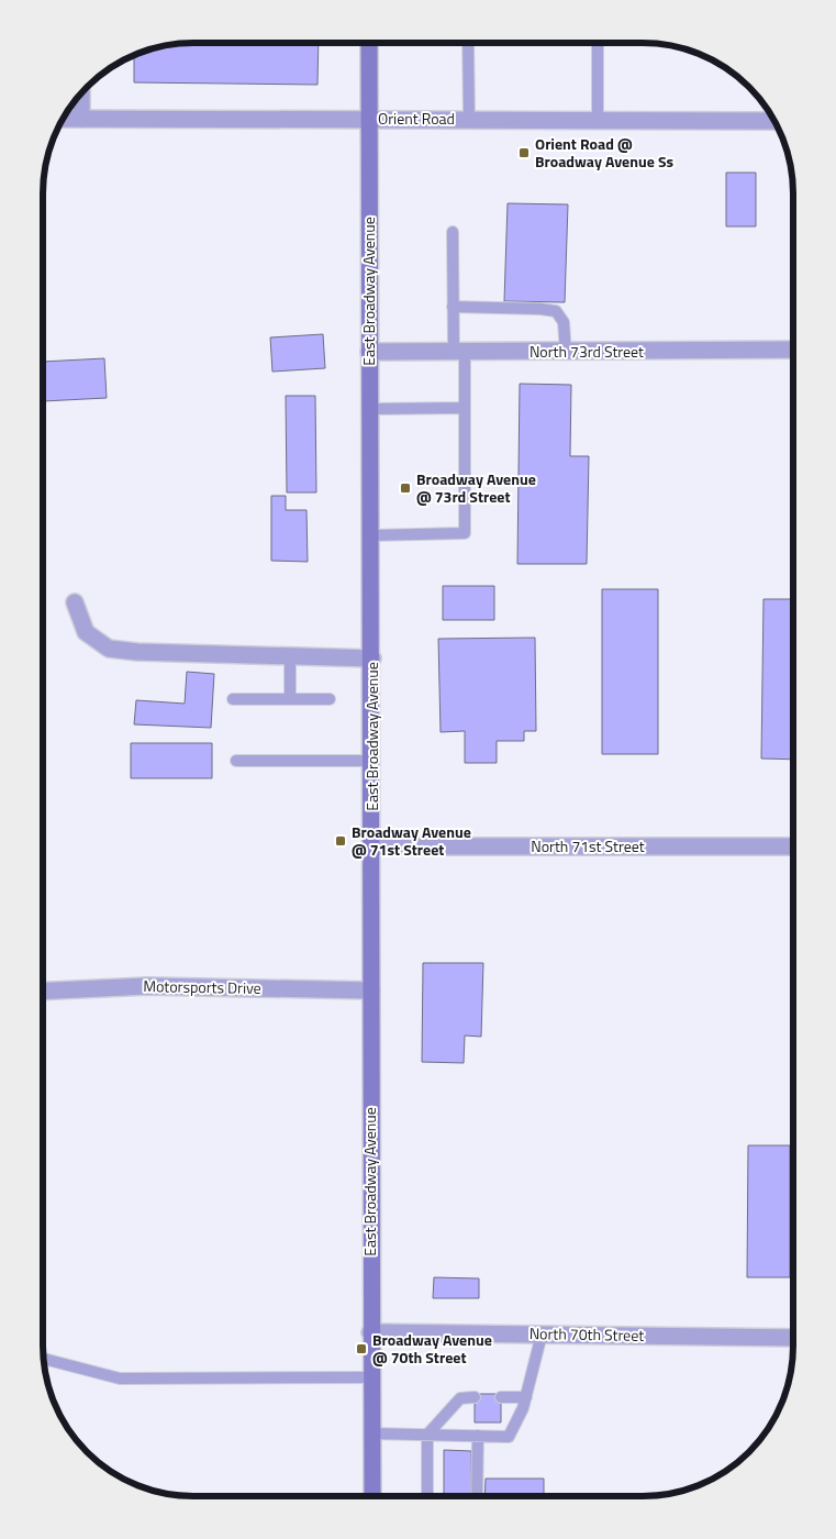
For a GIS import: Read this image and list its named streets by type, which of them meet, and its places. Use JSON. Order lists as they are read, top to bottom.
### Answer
{
  "streets": {
    "main road": ["East Broadway Avenue"],
    "street": [
      "Orient Road",
      "North 73rd Street",
      "North 71st Street",
      "Motorsports Drive",
      "North 70th Street"
    ]
  },
  "crossings": [
    ["Orient Road", "East Broadway Avenue"],
    ["East Broadway Avenue", "North 73rd Street"],
    ["East Broadway Avenue", "North 71st Street"],
    ["East Broadway Avenue", "Motorsports Drive"],
    ["East Broadway Avenue", "North 70th Street"]
  ],
  "places": {
    "transit": [
      "Orient Road @ Broadway Avenue Ss",
      "Broadway Avenue @ 73rd Street",
      "Broadway Avenue @ 71st Street",
      "Broadway Avenue @ 70th Street"
    ]
  }
}
